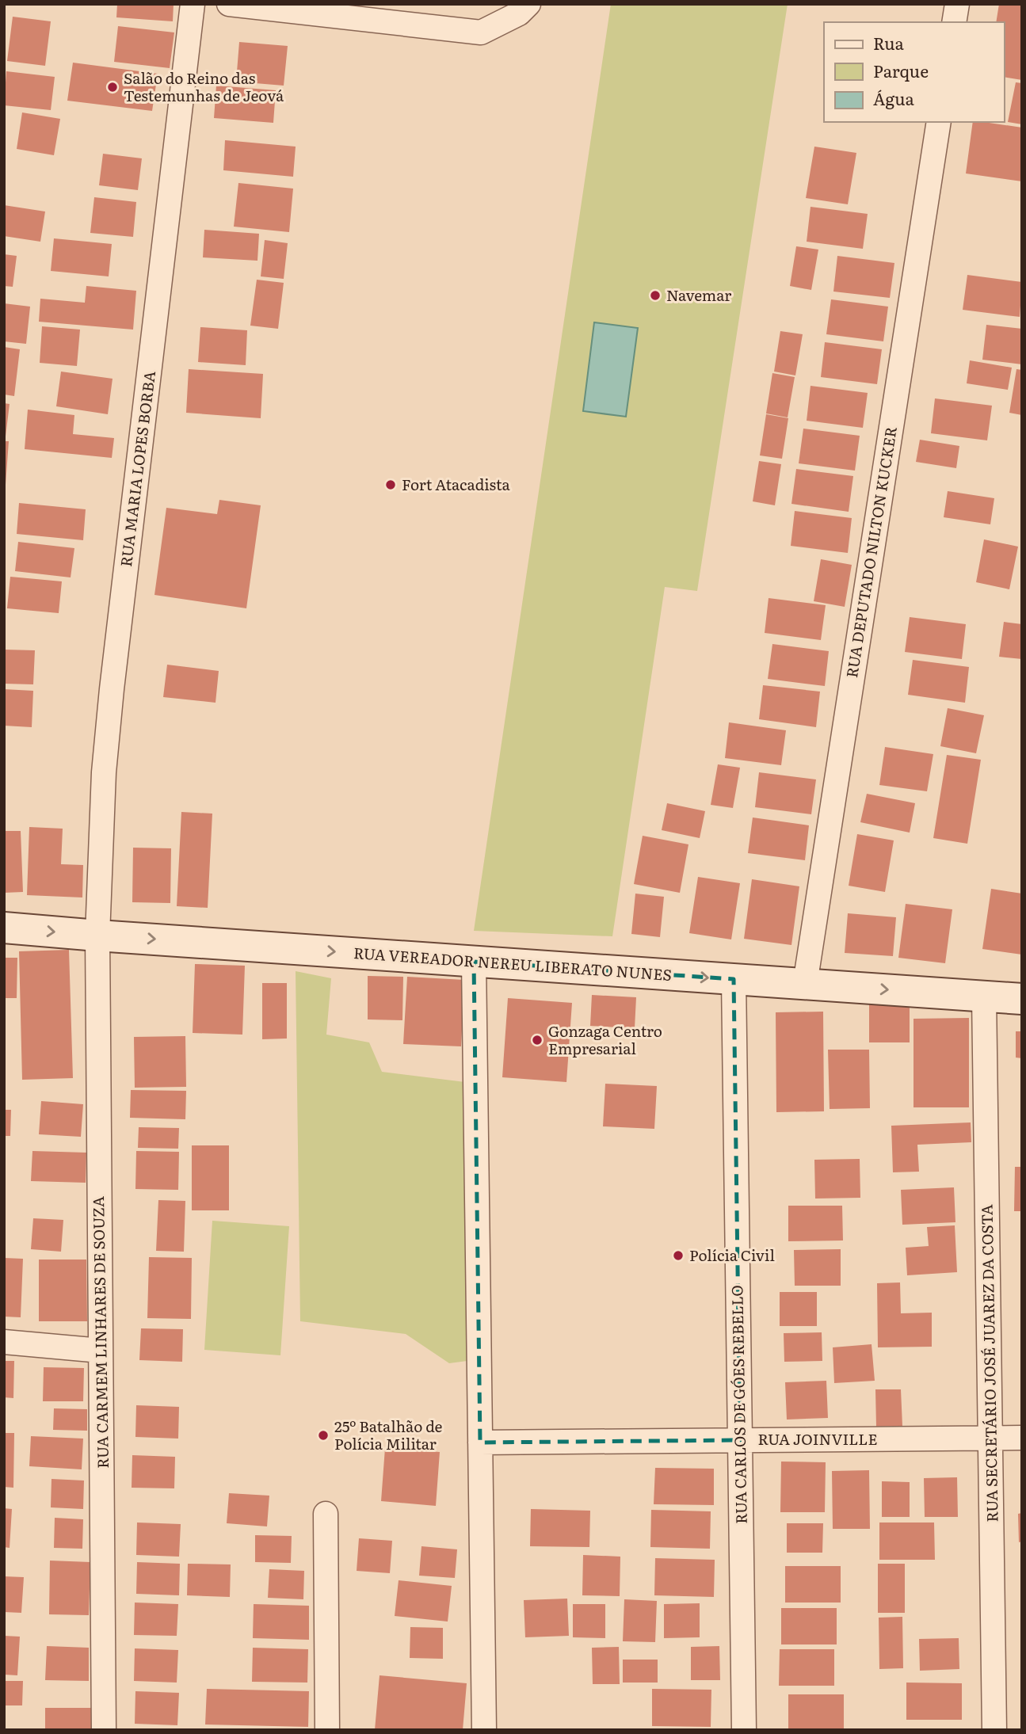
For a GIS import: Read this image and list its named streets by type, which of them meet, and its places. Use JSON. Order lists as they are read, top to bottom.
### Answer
{
  "streets": {
    "main road": ["RUA VEREADOR NEREU LIBERATO NUNES"],
    "street": [
      "RUA MARIA LOPES BORBA",
      "RUA DEPUTADO NILTON KUCKER",
      "RUA CARMEM LINHARES DE SOUZA",
      "RUA SECRETÁRIO JOSÉ JUAREZ DA COSTA",
      "RUA CARLOS DE GÓES REBELLO",
      "RUA JOINVILLE"
    ]
  },
  "crossings": [
    ["RUA MARIA LOPES BORBA", "RUA VEREADOR NEREU LIBERATO NUNES"],
    ["RUA MARIA LOPES BORBA", "RUA CARMEM LINHARES DE SOUZA"],
    ["RUA DEPUTADO NILTON KUCKER", "RUA VEREADOR NEREU LIBERATO NUNES"],
    ["RUA VEREADOR NEREU LIBERATO NUNES", "RUA CARMEM LINHARES DE SOUZA"],
    ["RUA VEREADOR NEREU LIBERATO NUNES", "RUA SECRETÁRIO JOSÉ JUAREZ DA COSTA"],
    ["RUA VEREADOR NEREU LIBERATO NUNES", "RUA CARLOS DE GÓES REBELLO"],
    ["RUA SECRETÁRIO JOSÉ JUAREZ DA COSTA", "RUA JOINVILLE"],
    ["RUA CARLOS DE GÓES REBELLO", "RUA JOINVILLE"]
  ],
  "one_way": ["RUA VEREADOR NEREU LIBERATO NUNES"],
  "places": [
    "Salão do Reino das Testemunhas de Jeová",
    "Navemar",
    "Fort Atacadista",
    "Gonzaga Centro Empresarial",
    "Polícia Civil",
    "25º Batalhão de Polícia Militar"
  ],
  "legend": ["Rua", "Parque", "Água"]
}
